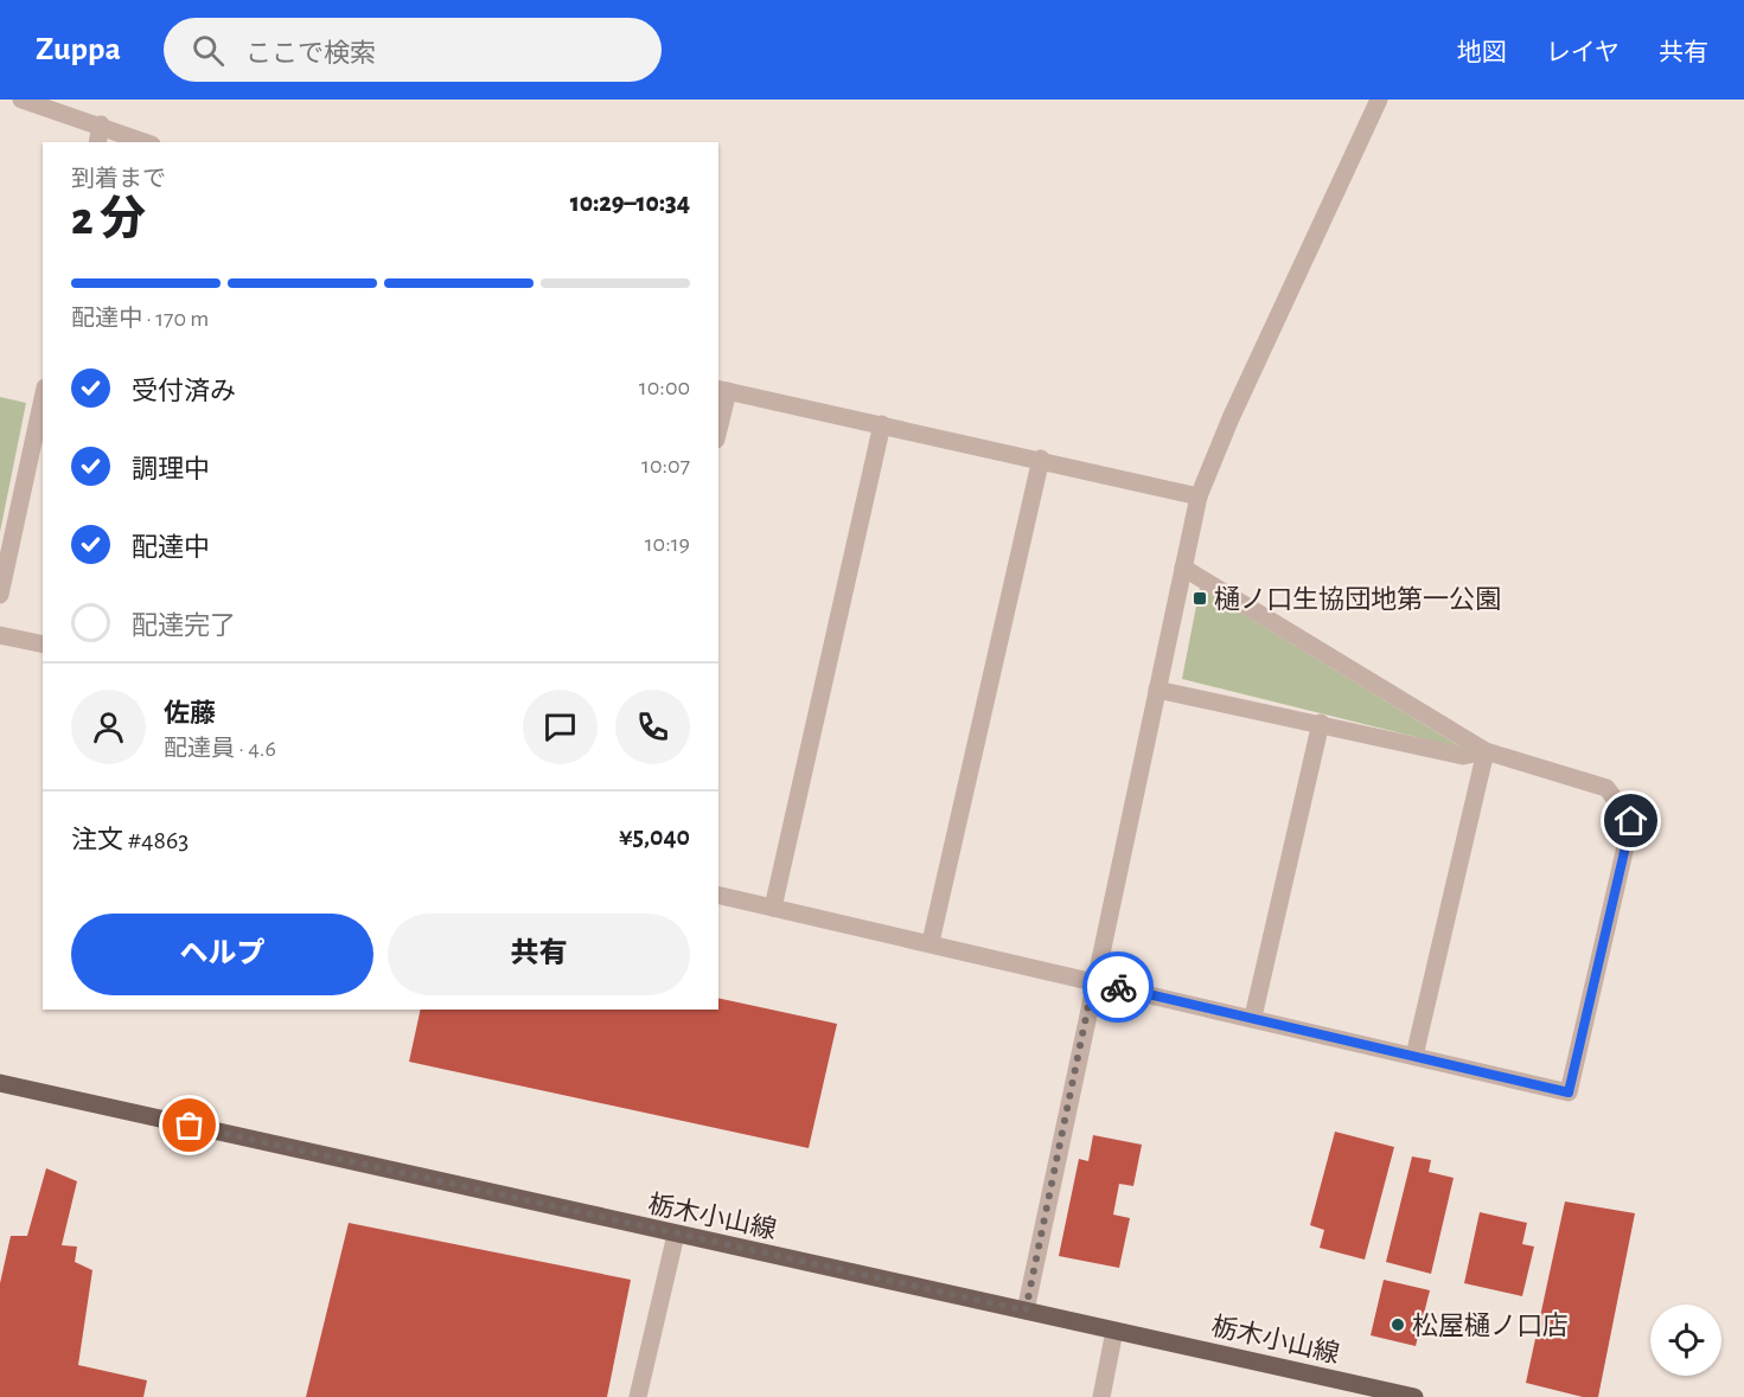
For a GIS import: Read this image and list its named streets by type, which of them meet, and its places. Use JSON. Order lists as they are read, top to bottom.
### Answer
{
  "streets": {
    "main road": ["栃木小山線"]
  },
  "places": {
    "transit": ["樋ノ口生協団地第一公園"],
    "other": ["松屋樋ノ口店"]
  },
  "page": {
    "header": "Zuppa",
    "search": "ここで検索",
    "nav": ["地図", "レイヤ", "共有"],
    "heading": ["2 分", "到着まで", "10:29–10:34"],
    "panel": [
      "佐藤",
      "配達員 · 4.6",
      "注文 #4863",
      "¥5,040"
    ],
    "bar": "配達中 · 170 m",
    "list": [
      ["受付済み", "10:00"],
      ["調理中", "10:07"],
      ["配達中", "10:19"],
      "配達完了"
    ],
    "buttons": ["ヘルプ", "共有"]
  }
}
